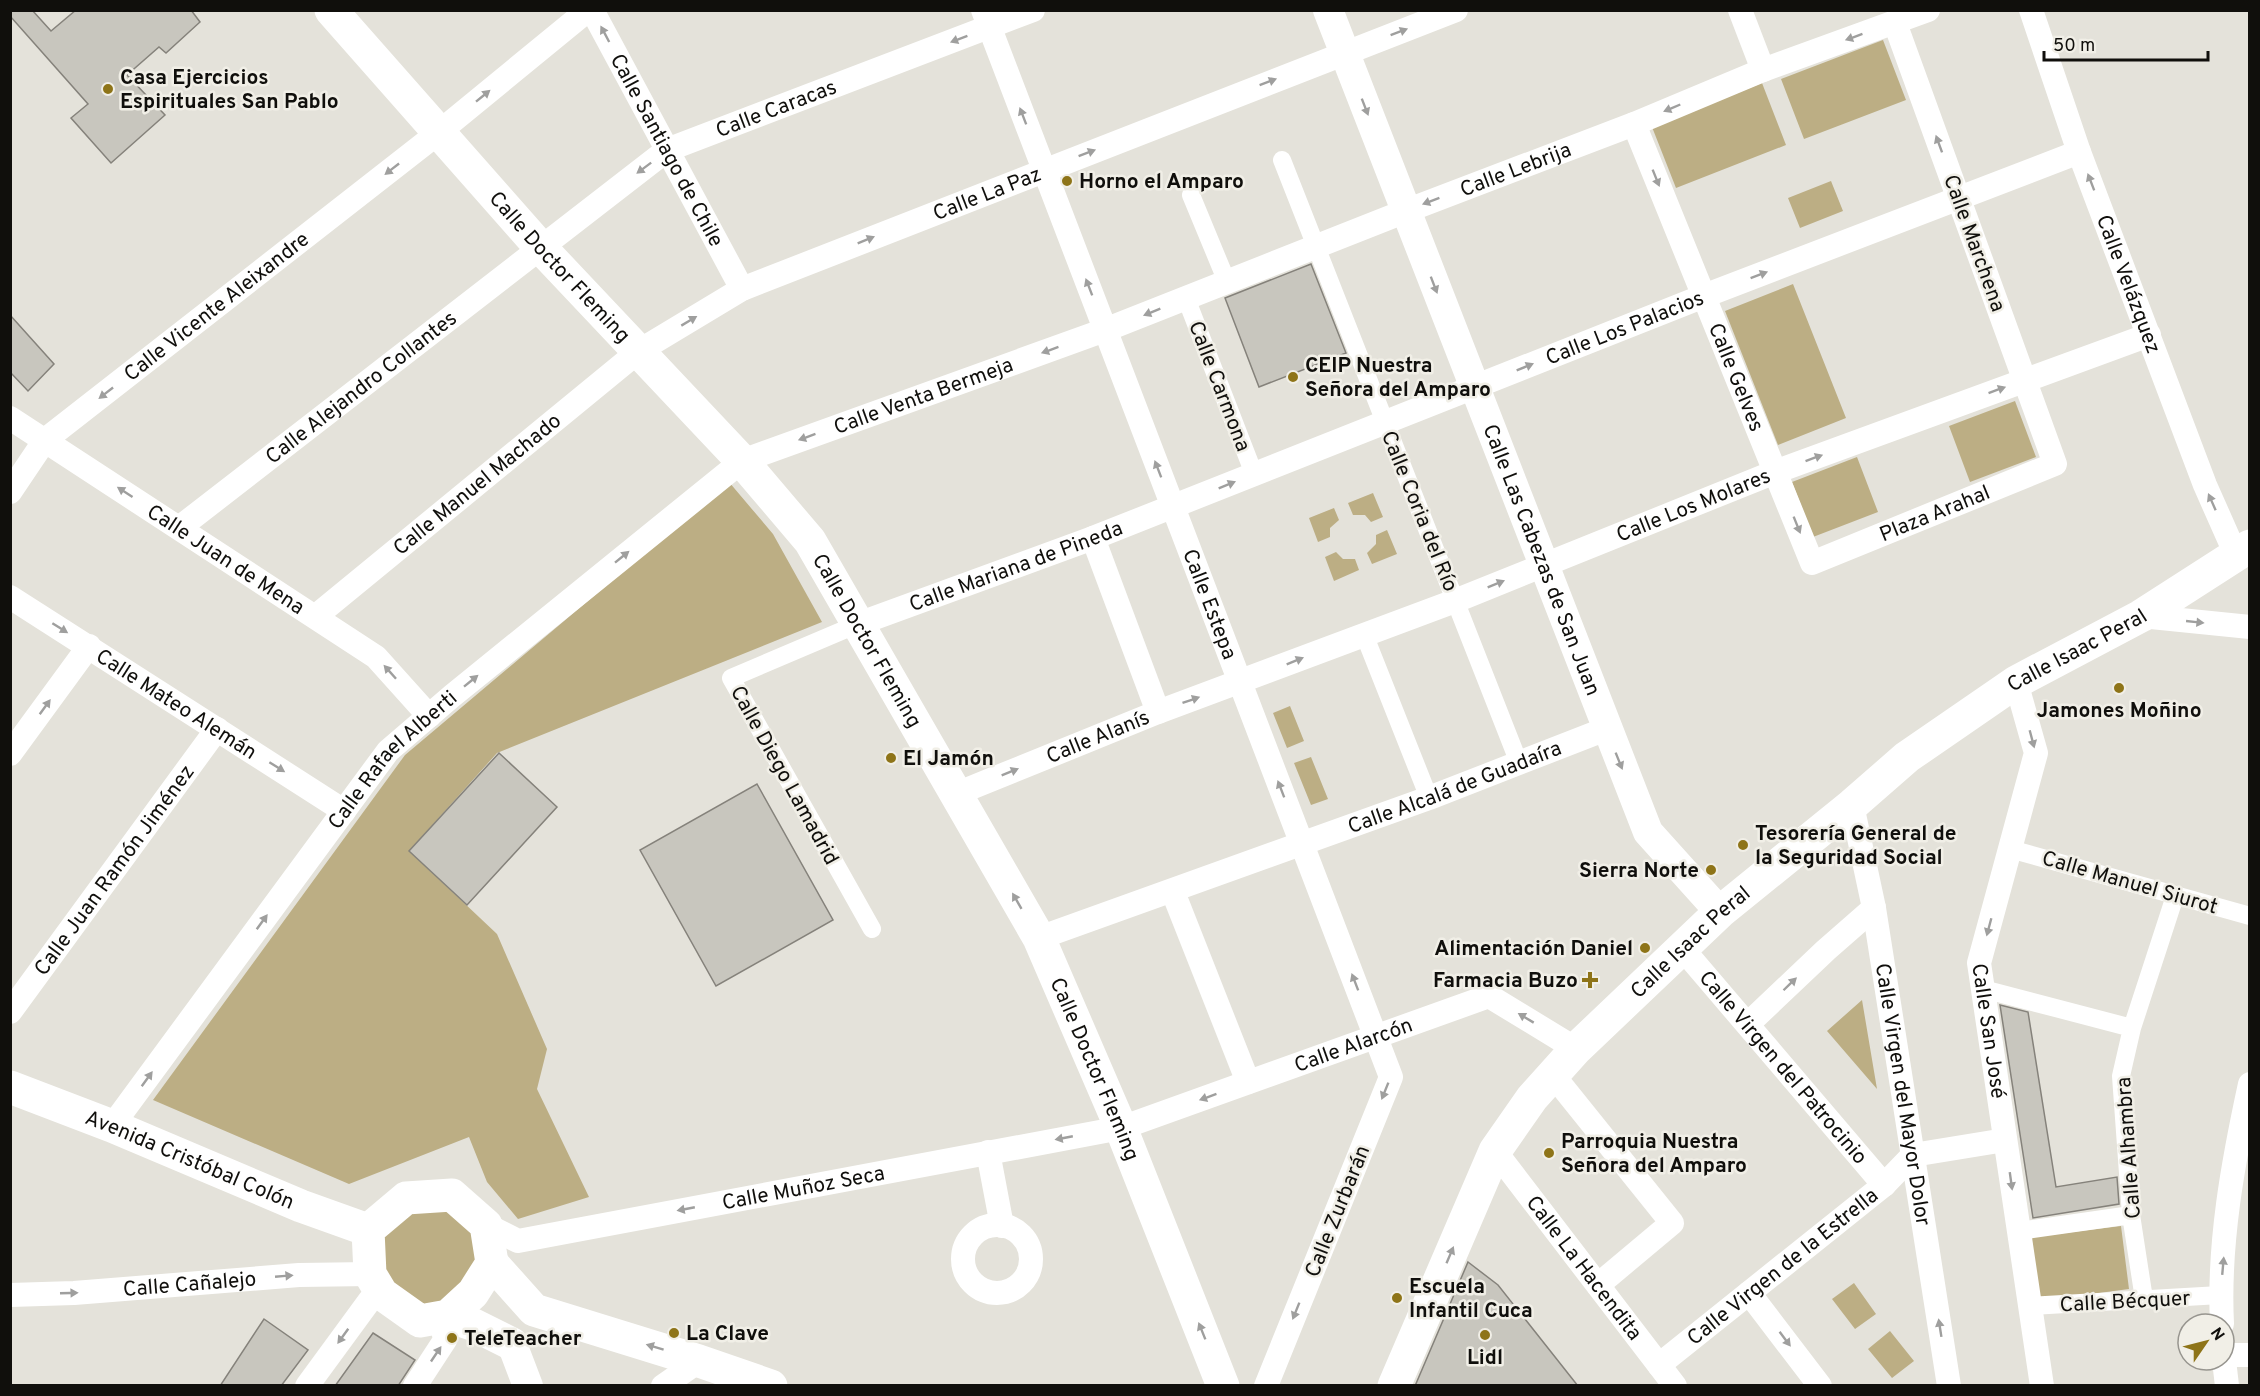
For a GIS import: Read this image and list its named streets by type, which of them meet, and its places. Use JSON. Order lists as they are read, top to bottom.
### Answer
{
  "streets": {
    "main road": ["Calle Doctor Fleming", "Calle Isaac Peral", "Avenida Cristóbal Colón"],
    "street": [
      "Calle Caracas",
      "Calle Santiago de Chile",
      "Calle Lebrija",
      "Calle La Paz",
      "Calle Marchena",
      "Calle Velázquez",
      "Calle Vicente Aleixandre",
      "Calle Los Palacios",
      "Calle Gelves",
      "Calle Carmona",
      "Calle Alejandro Collantes",
      "Calle Venta Bermeja",
      "Calle Manuel Machado",
      "Calle Los Molares",
      "Calle Coria del Río",
      "Plaza Arahal",
      "Calle Juan de Mena",
      "Calle Las Cabezas de San Juan",
      "Calle Mariana de Pineda",
      "Calle Estepa",
      "Calle Mateo Alemán",
      "Calle Alanís",
      "Calle Rafael Alberti",
      "Calle Diego Lamadrid",
      "Calle Alcalá de Guadaíra",
      "Calle Juan Ramón Jiménez",
      "Calle Manuel Siurot",
      "Calle San José",
      "Calle Alarcón",
      "Calle Virgen del Patrocinio",
      "Calle Virgen del Mayor Dolor",
      "Calle Alhambra",
      "Calle Muñoz Seca",
      "Calle Zurbarán",
      "Calle Virgen de la Estrella",
      "Calle La Hacendita",
      "Calle Cañalejo",
      "Calle Bécquer"
    ]
  },
  "crossings": [
    ["Calle Caracas", "Calle Santiago de Chile"],
    ["Calle Caracas", "Calle Doctor Fleming"],
    ["Calle Caracas", "Calle Alejandro Collantes"],
    ["Calle Caracas", "Calle Estepa"],
    ["Calle Santiago de Chile", "Calle La Paz"],
    ["Calle Santiago de Chile", "Calle Vicente Aleixandre"],
    ["Calle Lebrija", "Calle Marchena"],
    ["Calle Lebrija", "Calle Gelves"],
    ["Calle Lebrija", "Calle Carmona"],
    ["Calle Lebrija", "Calle Venta Bermeja"],
    ["Calle Lebrija", "Calle Coria del Río"],
    ["Calle Lebrija", "Calle Las Cabezas de San Juan"],
    ["Calle Lebrija", "Calle Estepa"],
    ["Calle La Paz", "Calle Doctor Fleming"],
    ["Calle La Paz", "Calle Manuel Machado"],
    ["Calle La Paz", "Calle Las Cabezas de San Juan"],
    ["Calle La Paz", "Calle Estepa"],
    ["Calle Marchena", "Calle Los Palacios"],
    ["Calle Marchena", "Calle Los Molares"],
    ["Calle Marchena", "Plaza Arahal"],
    ["Calle Doctor Fleming", "Calle Vicente Aleixandre"],
    ["Calle Doctor Fleming", "Calle Alejandro Collantes"],
    ["Calle Doctor Fleming", "Calle Venta Bermeja"],
    ["Calle Doctor Fleming", "Calle Manuel Machado"],
    ["Calle Doctor Fleming", "Calle Mariana de Pineda"],
    ["Calle Doctor Fleming", "Calle Alanís"],
    ["Calle Doctor Fleming", "Calle Rafael Alberti"],
    ["Calle Doctor Fleming", "Calle Diego Lamadrid"],
    ["Calle Doctor Fleming", "Calle Alcalá de Guadaíra"],
    ["Calle Doctor Fleming", "Calle Alarcón"],
    ["Calle Doctor Fleming", "Calle Muñoz Seca"],
    ["Calle Velázquez", "Calle Los Palacios"],
    ["Calle Velázquez", "Calle Los Molares"],
    ["Calle Velázquez", "Calle Isaac Peral"],
    ["Calle Vicente Aleixandre", "Calle Juan de Mena"],
    ["Calle Los Palacios", "Calle Gelves"],
    ["Calle Los Palacios", "Calle Carmona"],
    ["Calle Los Palacios", "Calle Coria del Río"],
    ["Calle Los Palacios", "Calle Las Cabezas de San Juan"],
    ["Calle Los Palacios", "Calle Mariana de Pineda"],
    ["Calle Los Palacios", "Calle Estepa"],
    ["Calle Gelves", "Calle Los Molares"],
    ["Calle Gelves", "Plaza Arahal"],
    ["Calle Alejandro Collantes", "Calle Juan de Mena"],
    ["Calle Venta Bermeja", "Calle Estepa"],
    ["Calle Venta Bermeja", "Calle Rafael Alberti"],
    ["Calle Manuel Machado", "Calle Juan de Mena"],
    ["Calle Los Molares", "Calle Coria del Río"],
    ["Calle Los Molares", "Calle Las Cabezas de San Juan"],
    ["Calle Los Molares", "Calle Estepa"],
    ["Calle Los Molares", "Calle Alanís"],
    ["Calle Coria del Río", "Calle Alcalá de Guadaíra"],
    ["Calle Juan de Mena", "Calle Rafael Alberti"],
    ["Calle Las Cabezas de San Juan", "Calle Isaac Peral"],
    ["Calle Las Cabezas de San Juan", "Calle Alcalá de Guadaíra"],
    ["Calle Mariana de Pineda", "Calle Estepa"],
    ["Calle Mariana de Pineda", "Calle Diego Lamadrid"],
    ["Calle Estepa", "Calle Alanís"],
    ["Calle Estepa", "Calle Alcalá de Guadaíra"],
    ["Calle Estepa", "Calle Alarcón"],
    ["Calle Estepa", "Calle Zurbarán"],
    ["Calle Isaac Peral", "Calle San José"],
    ["Calle Isaac Peral", "Calle Alarcón"],
    ["Calle Isaac Peral", "Calle Virgen del Patrocinio"],
    ["Calle Isaac Peral", "Calle Virgen del Mayor Dolor"],
    ["Calle Isaac Peral", "Calle La Hacendita"],
    ["Calle Mateo Alemán", "Calle Rafael Alberti"],
    ["Calle Mateo Alemán", "Calle Juan Ramón Jiménez"],
    ["Calle Rafael Alberti", "Avenida Cristóbal Colón"],
    ["Calle Manuel Siurot", "Calle San José"],
    ["Calle Manuel Siurot", "Calle Alhambra"],
    ["Calle San José", "Calle Bécquer"],
    ["Calle Alarcón", "Calle Muñoz Seca"],
    ["Calle Alarcón", "Calle Zurbarán"],
    ["Calle Virgen del Patrocinio", "Calle Virgen de la Estrella"],
    ["Calle Virgen del Mayor Dolor", "Calle Virgen de la Estrella"],
    ["Calle Alhambra", "Calle Bécquer"],
    ["Avenida Cristóbal Colón", "Calle Muñoz Seca"],
    ["Avenida Cristóbal Colón", "Calle Cañalejo"],
    ["Calle Muñoz Seca", "Calle Cañalejo"],
    ["Calle Virgen de la Estrella", "Calle La Hacendita"]
  ],
  "one_way": [
    "Calle Caracas",
    "Calle Santiago de Chile",
    "Calle Lebrija",
    "Calle La Paz",
    "Calle Marchena",
    "Calle Velázquez",
    "Calle Los Palacios",
    "Calle Gelves",
    "Calle Venta Bermeja",
    "Calle Los Molares",
    "Calle Juan de Mena",
    "Calle Las Cabezas de San Juan",
    "Calle Mateo Alemán",
    "Calle Alanís",
    "Calle Rafael Alberti",
    "Calle San José",
    "Calle Alarcón",
    "Calle Virgen del Mayor Dolor",
    "Calle Muñoz Seca",
    "Calle Zurbarán",
    "Calle Cañalejo"
  ],
  "places": {
    "other": [
      "Casa Ejercicios Espirituales San Pablo",
      "Horno el Amparo",
      "CEIP Nuestra Señora del Amparo",
      "Jamones Moñino",
      "El Jamón",
      "Tesorería General de la Seguridad Social",
      "Sierra Norte",
      "Alimentación Daniel",
      "Parroquia Nuestra Señora del Amparo",
      "Escuela Infantil Cuca",
      "La Clave",
      "Lidl",
      "TeleTeacher"
    ],
    "health": ["Farmacia Buzo"]
  },
  "scale_bar": "50 m",
  "north": "top right"
}
